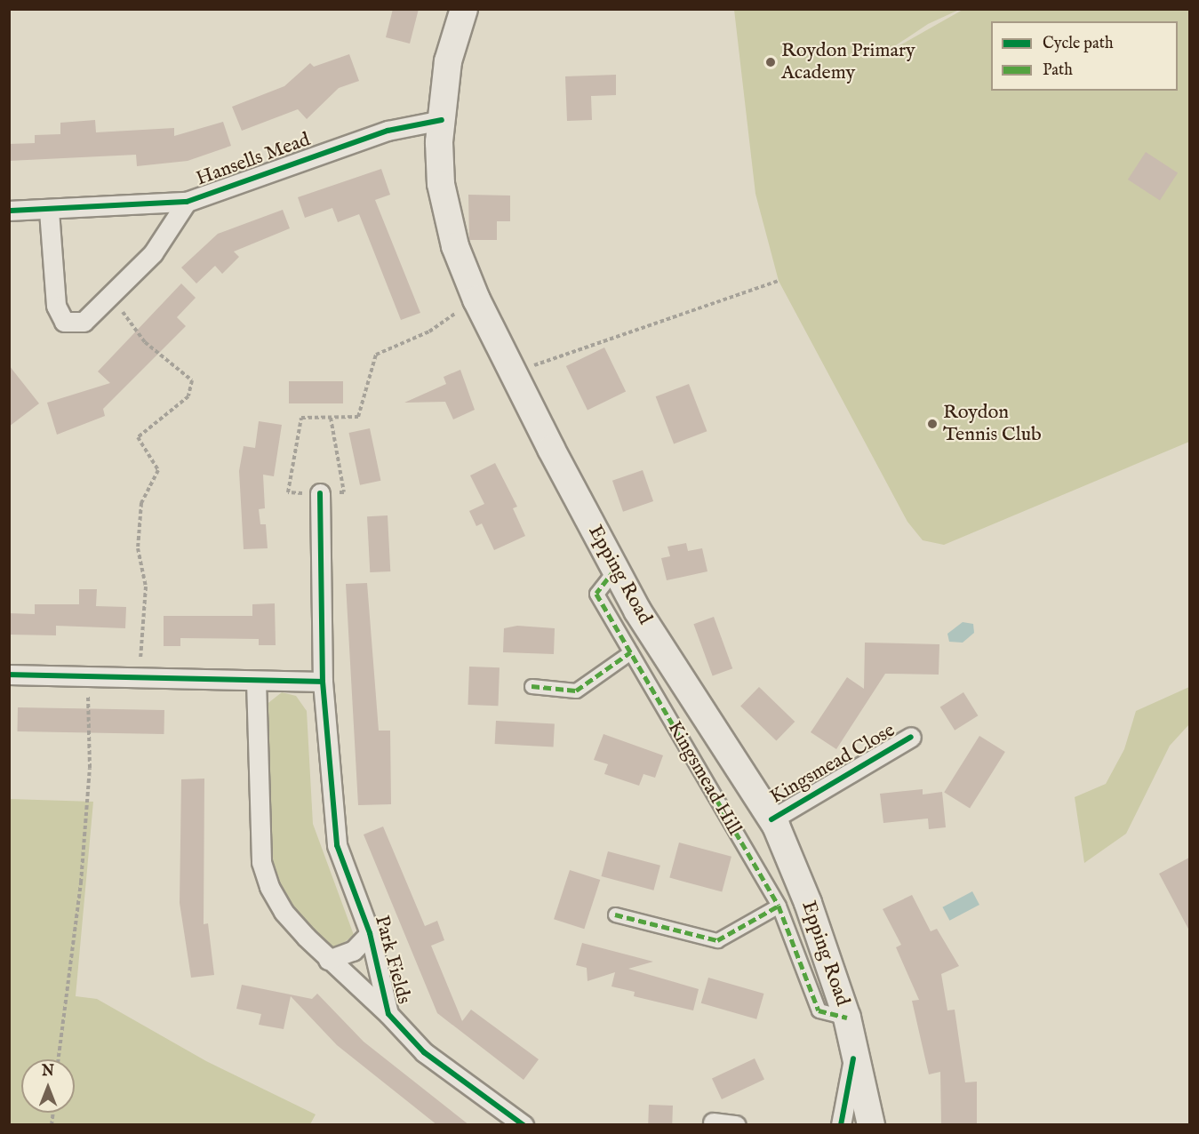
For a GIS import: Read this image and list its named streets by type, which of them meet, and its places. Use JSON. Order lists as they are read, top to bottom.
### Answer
{
  "streets": {
    "main road": ["Epping Road"],
    "street": [
      "Hansells Mead",
      "Kingsmead Close",
      "Kingsmead Hill",
      "Park Fields"
    ]
  },
  "crossings": [
    ["Hansells Mead", "Epping Road"],
    ["Epping Road", "Kingsmead Close"],
    ["Epping Road", "Kingsmead Hill"]
  ],
  "places": ["Roydon Primary Academy", "Roydon Tennis Club"],
  "legend": ["Cycle path", "Path"],
  "north": "top"
}
